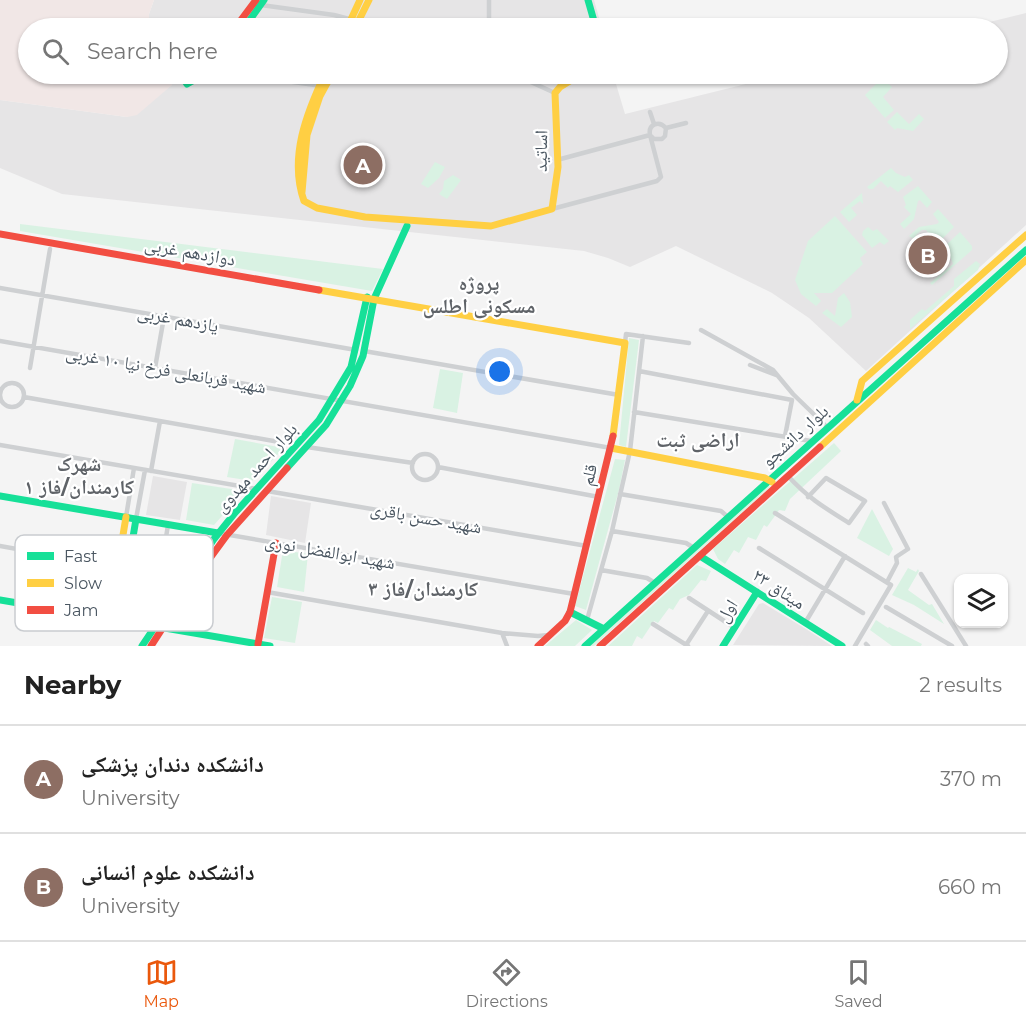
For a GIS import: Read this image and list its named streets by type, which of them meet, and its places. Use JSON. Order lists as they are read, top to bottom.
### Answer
{
  "streets": {
    "street": [
      "اساتید",
      "دوازدهم غربی",
      "یازدهم غربی",
      "شهید قربانعلی فرخ نیا ۱۰ غربی",
      "بلوار دانشجو",
      "بلوار احمد مهدوی",
      "قلم",
      "شهید حسن باقری",
      "شهید ابوالفضل نوری",
      "میثاق ۲۳",
      "اول"
    ]
  },
  "crossings": [
    ["دوازدهم غربی", "بلوار احمد مهدوی"],
    ["دوازدهم غربی", "قلم"],
    ["یازدهم غربی", "بلوار احمد مهدوی"],
    ["یازدهم غربی", "قلم"],
    ["شهید قربانعلی فرخ نیا ۱۰ غربی", "بلوار احمد مهدوی"],
    ["شهید قربانعلی فرخ نیا ۱۰ غربی", "قلم"],
    ["بلوار دانشجو", "میثاق ۲۳"],
    ["بلوار احمد مهدوی", "شهید حسن باقری"],
    ["بلوار احمد مهدوی", "شهید ابوالفضل نوری"],
    ["قلم", "شهید حسن باقری"],
    ["قلم", "شهید ابوالفضل نوری"],
    ["میثاق ۲۳", "اول"]
  ],
  "districts": [
    "پروژه مسکونی اطلس",
    "اراضی ثبت",
    "شهرک کارمندان/فاز ۱",
    "کارمندان/فاز ۳"
  ],
  "legend": ["Fast", "Slow", "Jam"],
  "page": {
    "search": "Search here",
    "pins": ["A", "B"],
    "heading": ["Nearby", "2 results"],
    "list": [
      {
        "mark": "A",
        "name": "دانشکده دندان پزشکی",
        "note": "University",
        "value": "370 m"
      },
      {
        "mark": "B",
        "name": "دانشکده علوم انسانی",
        "note": "University",
        "value": "660 m"
      }
    ],
    "nav": ["Map", "Directions", "Saved"]
  }
}
